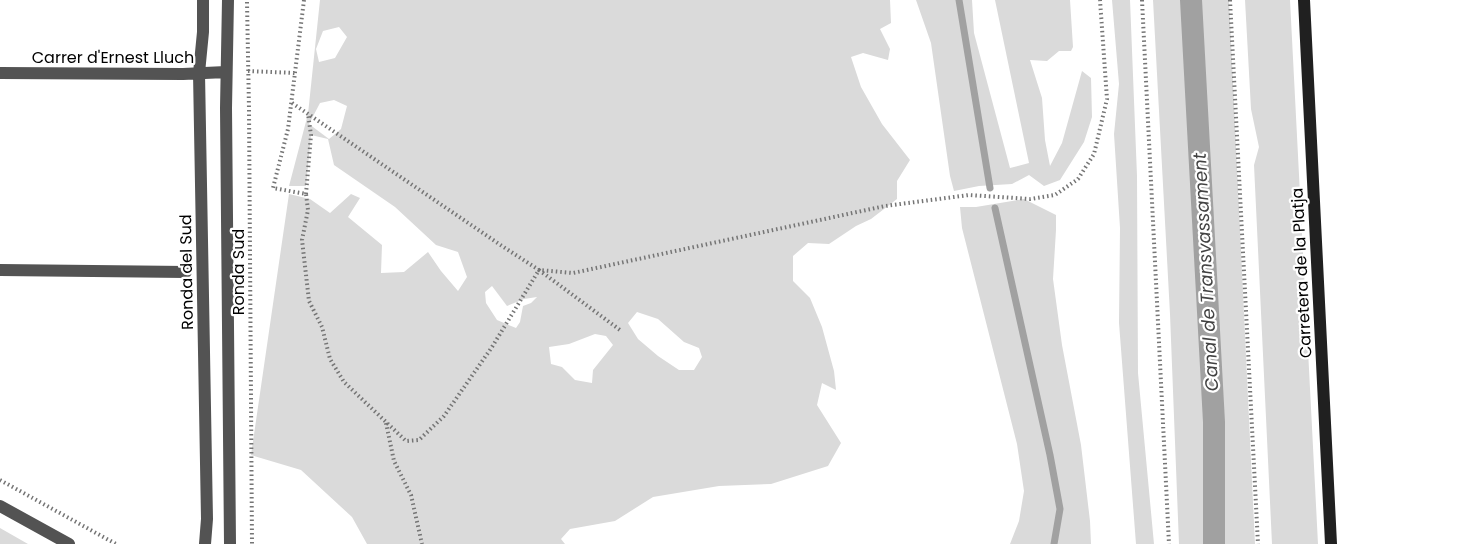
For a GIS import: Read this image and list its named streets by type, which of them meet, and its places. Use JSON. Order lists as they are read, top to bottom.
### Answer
{
  "streets": {
    "street": ["Carrer d'Ernest Lluch", "Ronda del Sud", "Carretera de la Platja"],
    "path": ["Ronda Sud"]
  },
  "crossings": [
    ["Carrer d'Ernest Lluch", "Ronda del Sud"]
  ],
  "water": ["Canal de Transvassament"]
}
